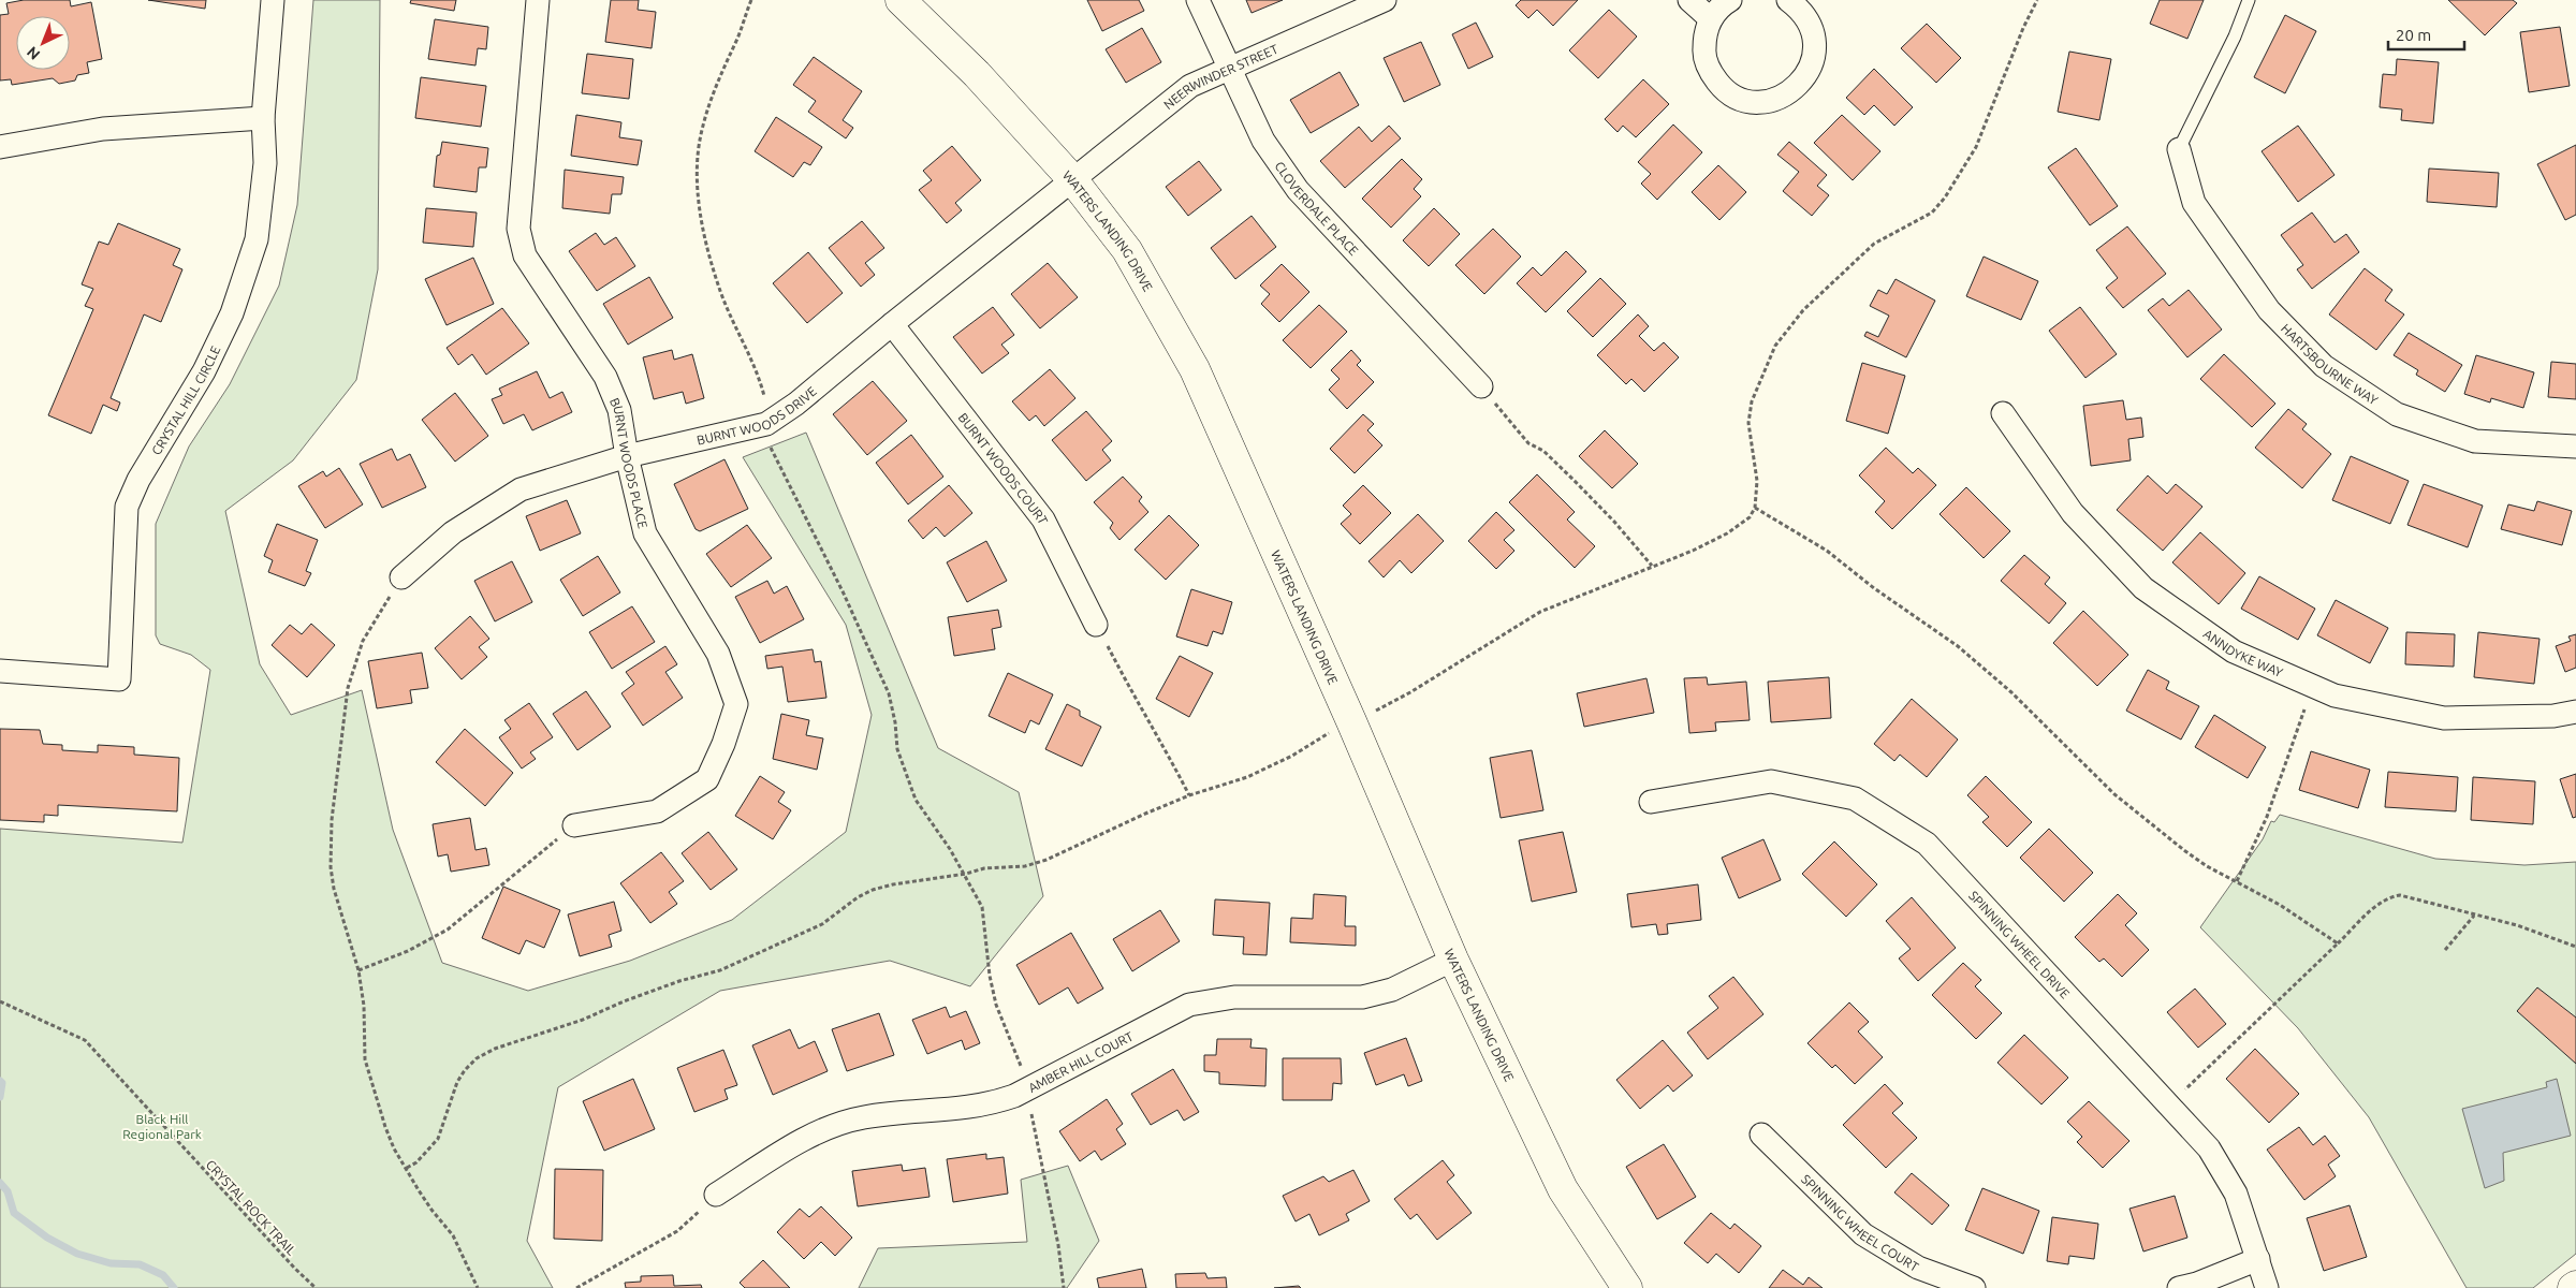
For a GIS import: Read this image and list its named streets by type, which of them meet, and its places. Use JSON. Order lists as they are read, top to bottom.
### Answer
{
  "streets": {
    "street": [
      "NEERWINDER STREET",
      "CLOVERDALE PLACE",
      "WATERS LANDING DRIVE",
      "HARTSBOURNE WAY",
      "CRYSTAL HILL CIRCLE",
      "BURNT WOODS DRIVE",
      "BURNT WOODS PLACE",
      "BURNT WOODS COURT",
      "ANNDYKE WAY",
      "SPINNING WHEEL DRIVE",
      "AMBER HILL COURT",
      "SPINNING WHEEL COURT"
    ],
    "path": ["CRYSTAL ROCK TRAIL"]
  },
  "crossings": [
    ["NEERWINDER STREET", "CLOVERDALE PLACE"],
    ["NEERWINDER STREET", "WATERS LANDING DRIVE"],
    ["NEERWINDER STREET", "BURNT WOODS DRIVE"],
    ["WATERS LANDING DRIVE", "BURNT WOODS DRIVE"],
    ["WATERS LANDING DRIVE", "AMBER HILL COURT"],
    ["BURNT WOODS DRIVE", "BURNT WOODS PLACE"],
    ["BURNT WOODS DRIVE", "BURNT WOODS COURT"]
  ],
  "parks": ["Black Hill Regional Park"],
  "scale_bar": "20 m",
  "north": "bottom left"
}
